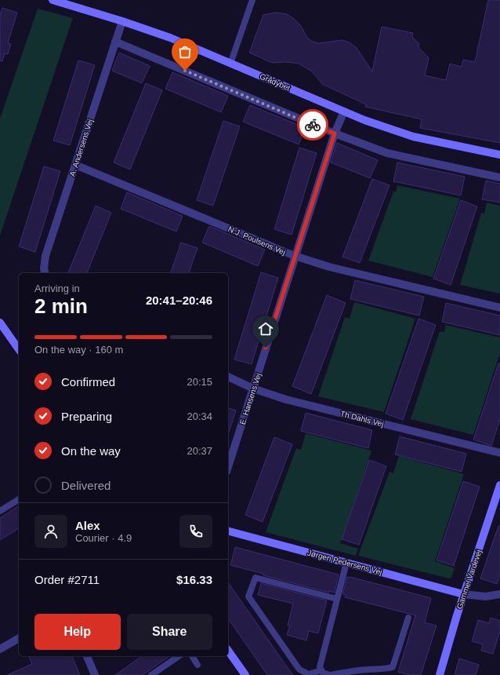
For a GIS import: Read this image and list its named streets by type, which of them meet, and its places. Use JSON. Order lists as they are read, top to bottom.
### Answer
{
  "streets": {
    "street": [
      "Grådybet",
      "A. Andersens Vej",
      "N.J. Poulsens Vej",
      "E. Hansens Vej",
      "Th Dahls Vej",
      "Jørgen Pedersens Vej",
      "Gammel Vardevej"
    ]
  },
  "crossings": [
    ["Grådybet", "A. Andersens Vej"],
    ["Grådybet", "E. Hansens Vej"],
    ["A. Andersens Vej", "N.J. Poulsens Vej"],
    ["N.J. Poulsens Vej", "E. Hansens Vej"],
    ["E. Hansens Vej", "Th Dahls Vej"],
    ["Jørgen Pedersens Vej", "Gammel Vardevej"]
  ],
  "page": {
    "heading": ["2 min", "Arriving in", "20:41–20:46"],
    "panel": [
      "Alex",
      "Courier · 4.9",
      "Order #2711",
      "$16.33"
    ],
    "bar": "On the way · 160 m",
    "list": [
      ["Confirmed", "20:15"],
      ["Preparing", "20:34"],
      ["On the way", "20:37"],
      "Delivered"
    ],
    "buttons": ["Help", "Share"]
  }
}
